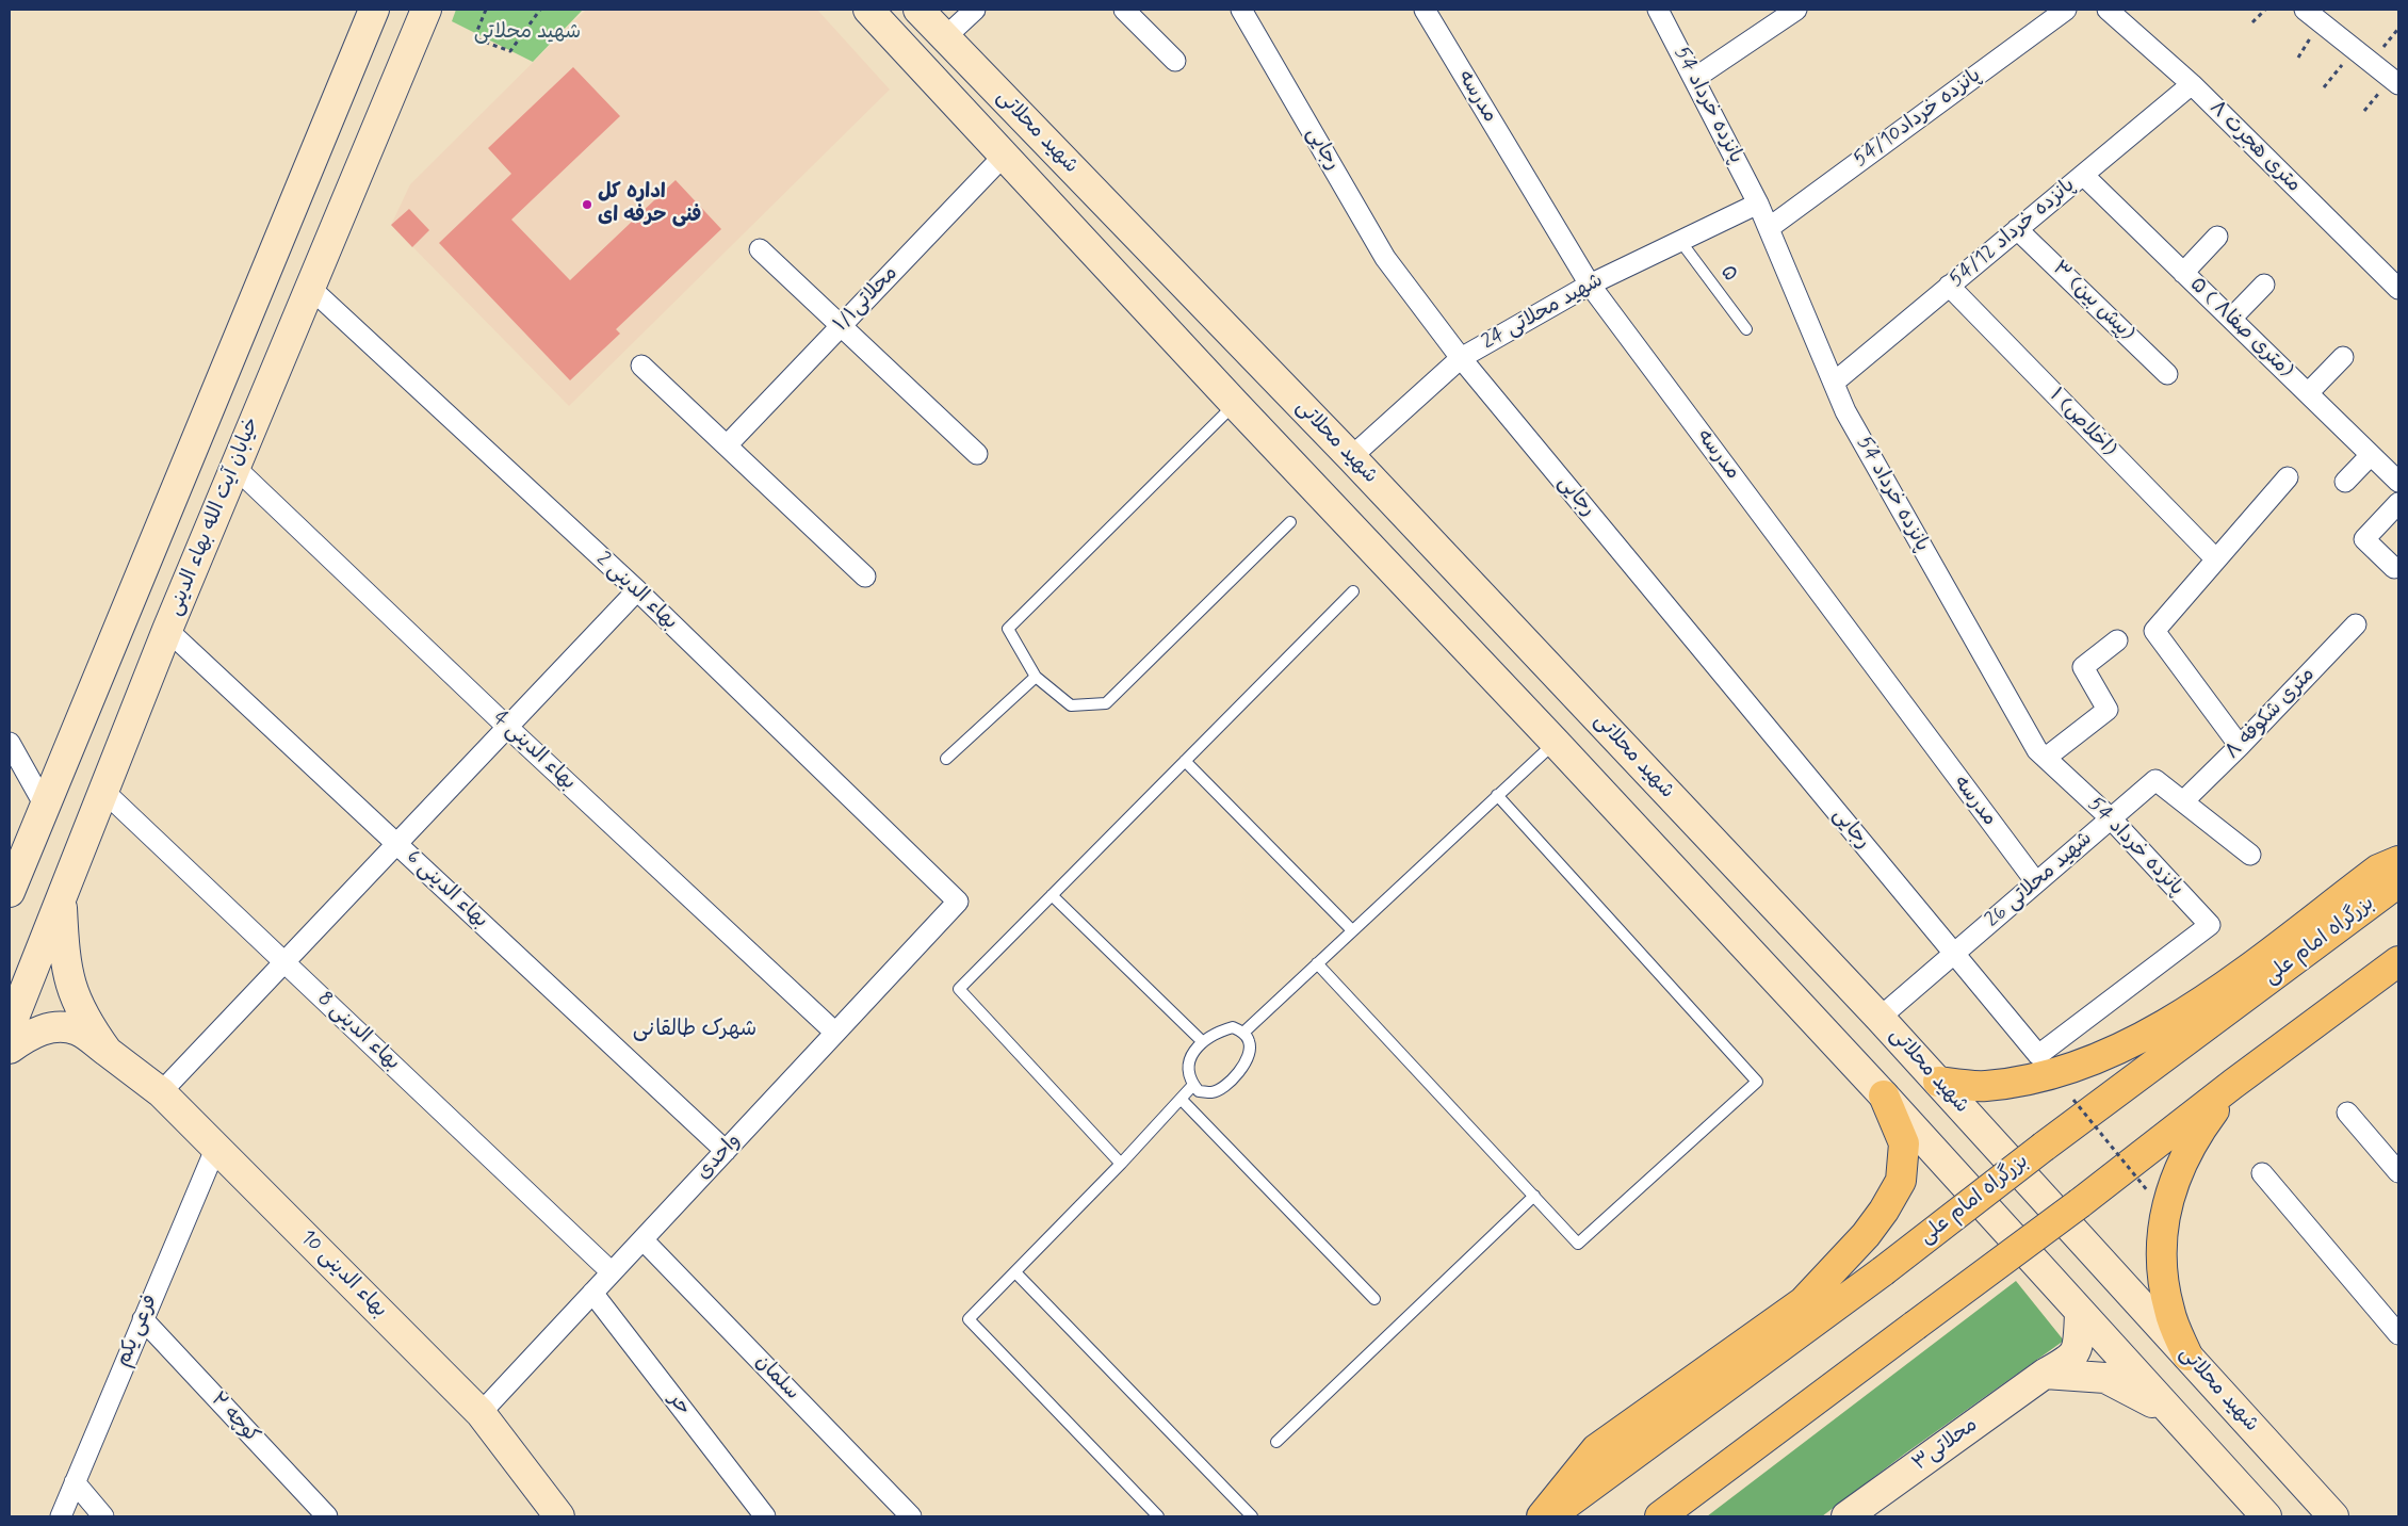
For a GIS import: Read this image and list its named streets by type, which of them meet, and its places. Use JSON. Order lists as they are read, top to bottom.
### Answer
{
  "streets": {
    "highway": ["بزرگراه امام علی"],
    "main road": [
      "شهید محلاتی",
      "خیابان آیت الله بهاء الدینی",
      "بهاء الدینی 10",
      "محلاتی۳"
    ],
    "street": [
      "مدرسه",
      "پانزده خرداد 54",
      "پانزده خرداد54/10",
      "۸ متری هجرت",
      "رجایی",
      "پانزده خرداد 54/12",
      "محلاتی۱/۱",
      "۳ (پیش بین)",
      "شهید محلاتی 24",
      "۵ ( ۸متری صفا)",
      "۱ (اخلاص)",
      "بهاء الدینی 2",
      "۸ متری شکوفه",
      "بهاء الدینی 4",
      "شهید محلاتی 26",
      "بهاء الدینی 6",
      "بهاء الدینی 8",
      "واحدی",
      "فرعی یکم",
      "سلمان",
      "حر",
      "کوچه ۲"
    ],
    "lane": ["۵"]
  },
  "crossings": [
    ["مدرسه", "شهید محلاتی 24"],
    ["مدرسه", "شهید محلاتی 26"],
    ["پانزده خرداد 54", "پانزده خرداد54/10"],
    ["پانزده خرداد 54", "رجایی"],
    ["پانزده خرداد 54", "پانزده خرداد 54/12"],
    ["پانزده خرداد 54", "شهید محلاتی 24"],
    ["پانزده خرداد 54", "شهید محلاتی 26"],
    ["شهید محلاتی", "محلاتی۱/۱"],
    ["شهید محلاتی", "شهید محلاتی 24"],
    ["شهید محلاتی", "شهید محلاتی 26"],
    ["شهید محلاتی", "محلاتی۳"],
    ["۸ متری هجرت", "پانزده خرداد 54/12"],
    ["رجایی", "شهید محلاتی 24"],
    ["رجایی", "شهید محلاتی 26"],
    ["پانزده خرداد 54/12", "۳ (پیش بین)"],
    ["پانزده خرداد 54/12", "۵ ( ۸متری صفا)"],
    ["پانزده خرداد 54/12", "۱ (اخلاص)"],
    ["۵", "شهید محلاتی 24"],
    ["خیابان آیت الله بهاء الدینی", "بهاء الدینی 2"],
    ["خیابان آیت الله بهاء الدینی", "بهاء الدینی 4"],
    ["خیابان آیت الله بهاء الدینی", "بهاء الدینی 6"],
    ["خیابان آیت الله بهاء الدینی", "بهاء الدینی 8"],
    ["بهاء الدینی 2", "واحدی"],
    ["۸ متری شکوفه", "شهید محلاتی 26"],
    ["بهاء الدینی 4", "واحدی"],
    ["بهاء الدینی 6", "واحدی"],
    ["بهاء الدینی 8", "واحدی"],
    ["واحدی", "بهاء الدینی 10"],
    ["واحدی", "سلمان"],
    ["واحدی", "حر"],
    ["بهاء الدینی 10", "فرعی یکم"],
    ["فرعی یکم", "کوچه ۲"]
  ],
  "districts": ["شهرک طالقانی"],
  "parks": ["شهید محلاتی"],
  "places": ["اداره کل فنی حرفه ای"]
}
